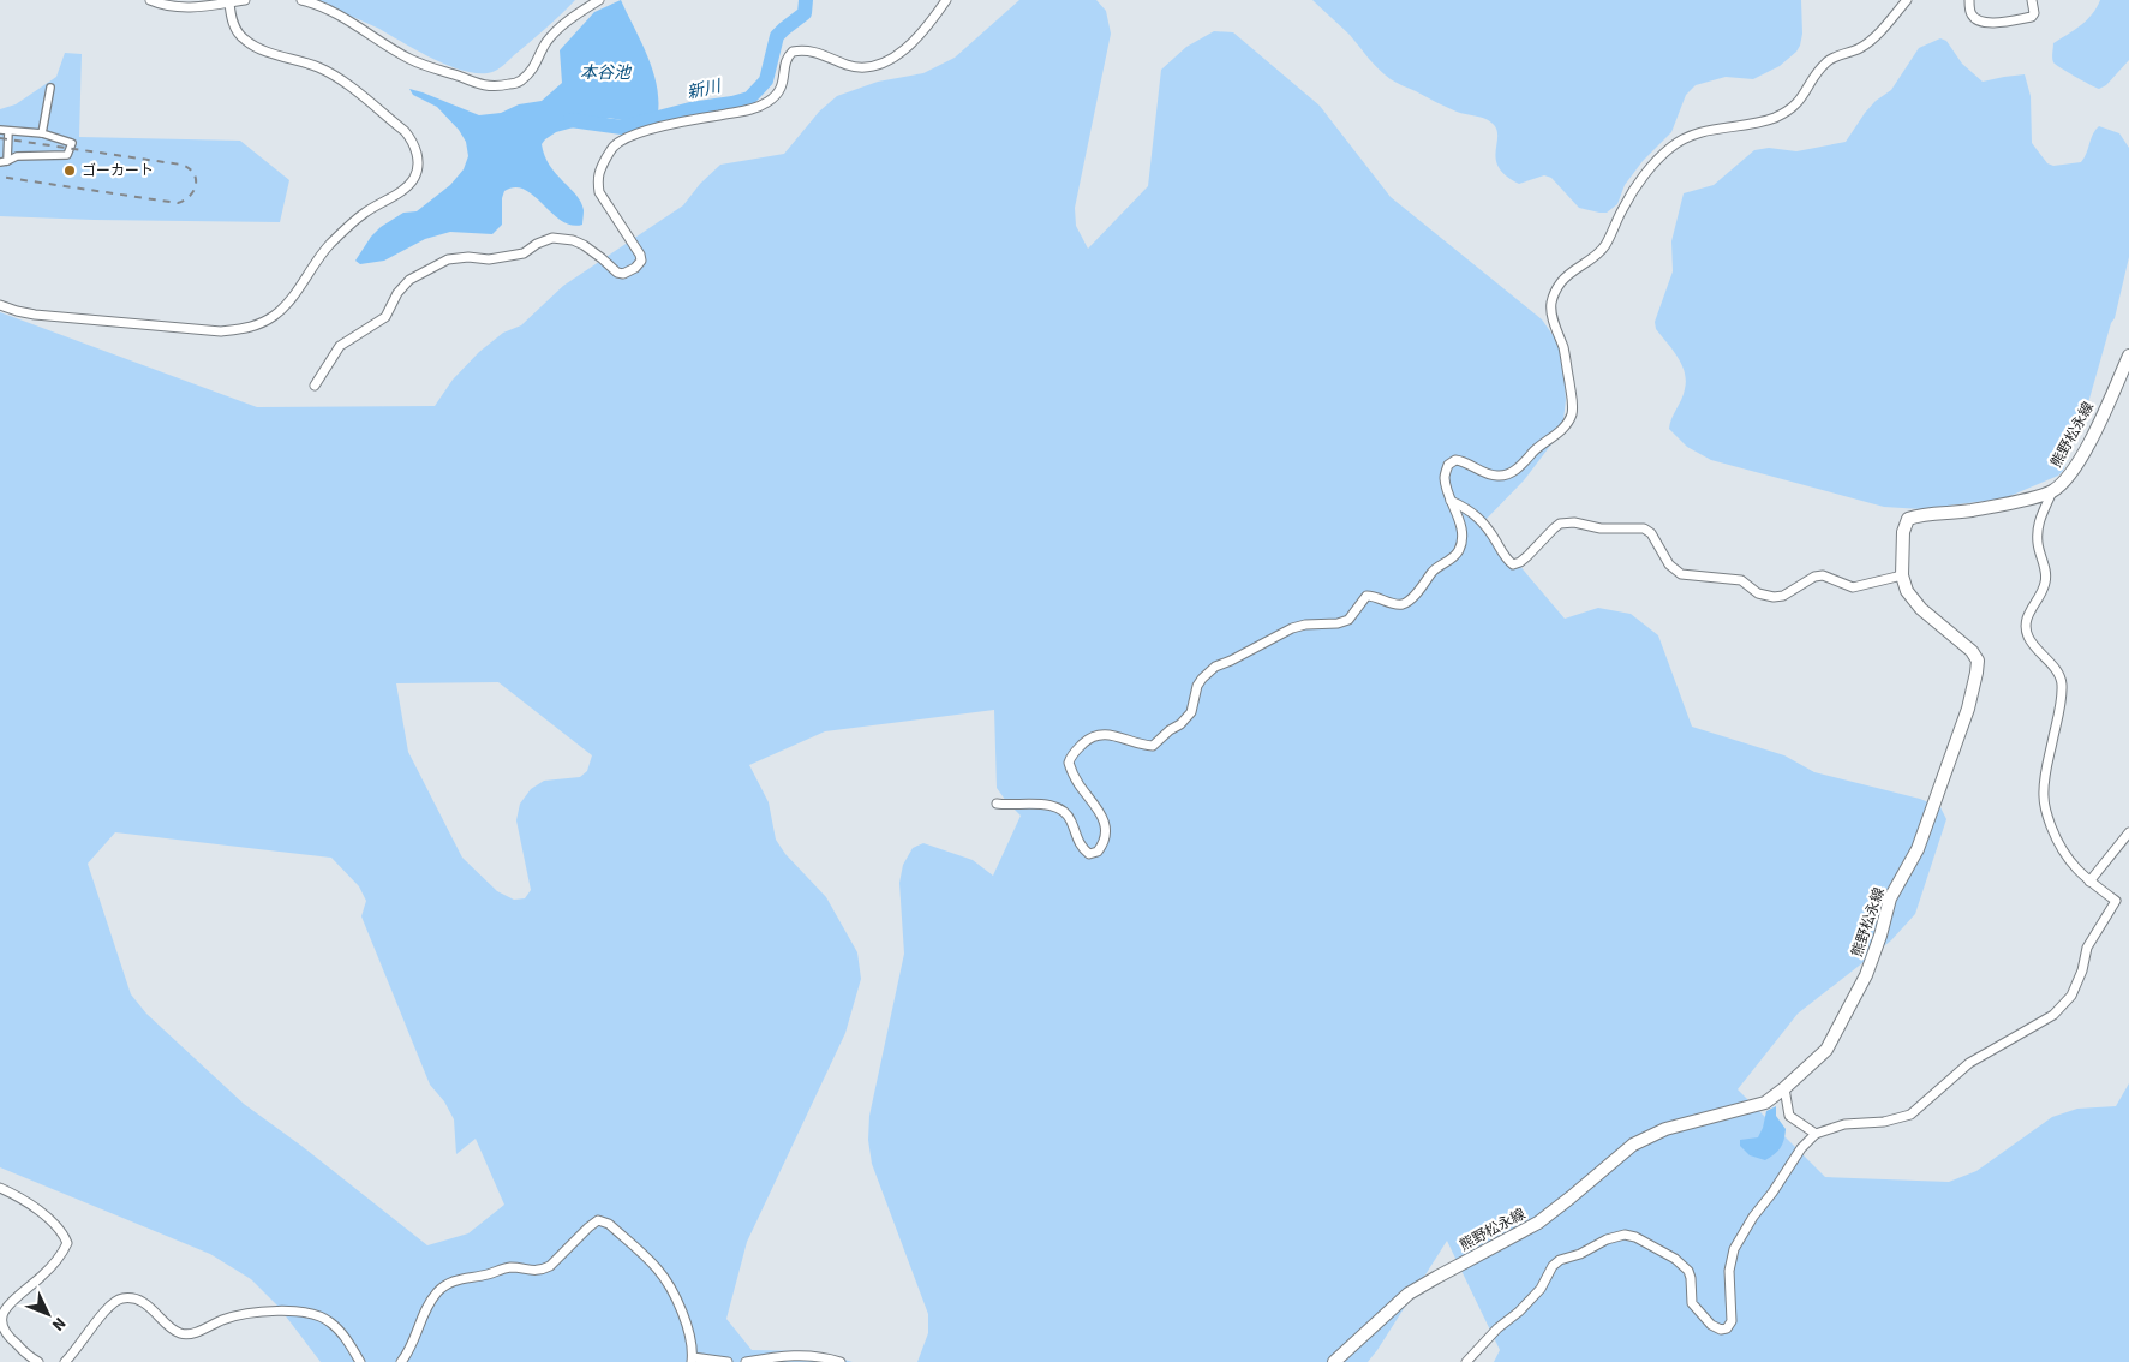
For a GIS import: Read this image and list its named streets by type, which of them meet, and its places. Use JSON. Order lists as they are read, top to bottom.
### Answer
{
  "streets": {
    "main road": ["熊野松永線"]
  },
  "water": ["本谷池", "新川"],
  "places": ["ゴーカート"],
  "north": "bottom right"
}
